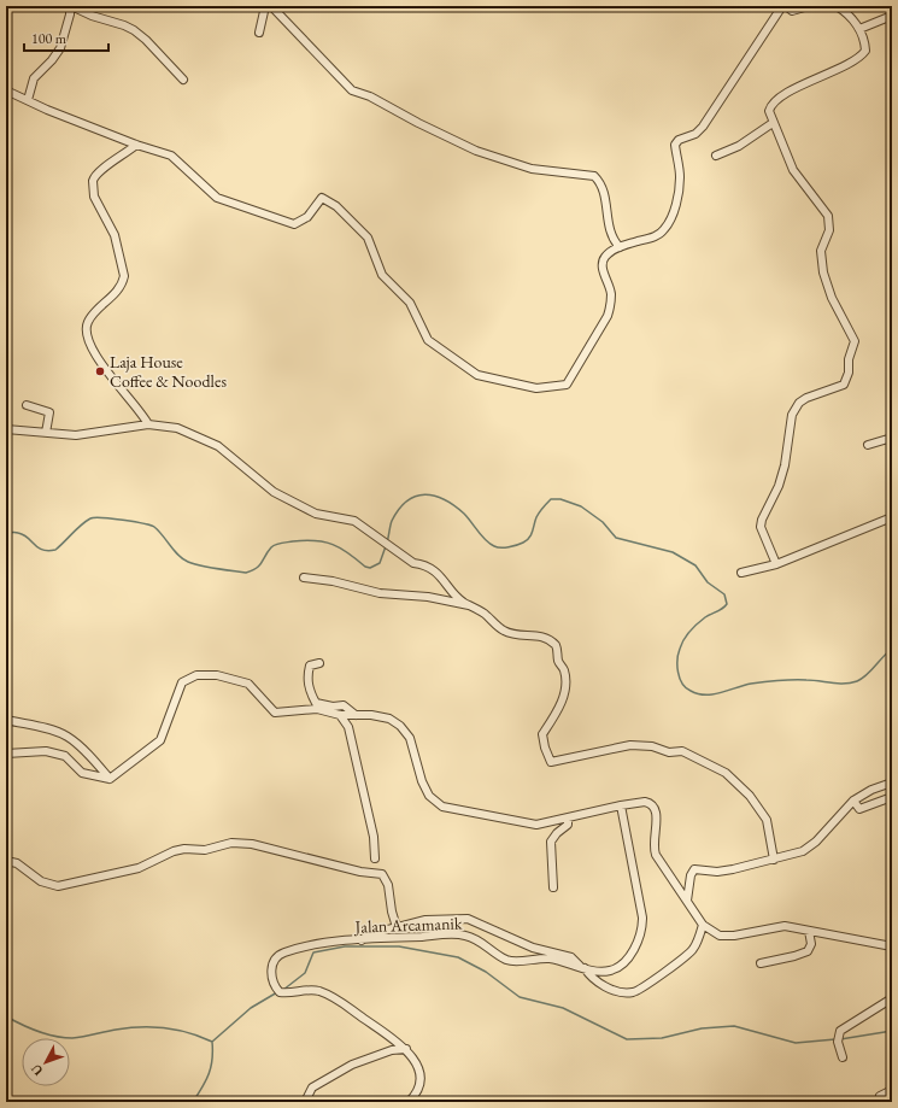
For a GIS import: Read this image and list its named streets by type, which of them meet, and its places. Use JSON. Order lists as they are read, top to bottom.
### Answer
{
  "streets": {
    "street": ["Jalan Arcamanik"]
  },
  "places": ["Laja House Coffee & Noodles"],
  "scale_bar": "100 m",
  "north": "bottom left"
}
